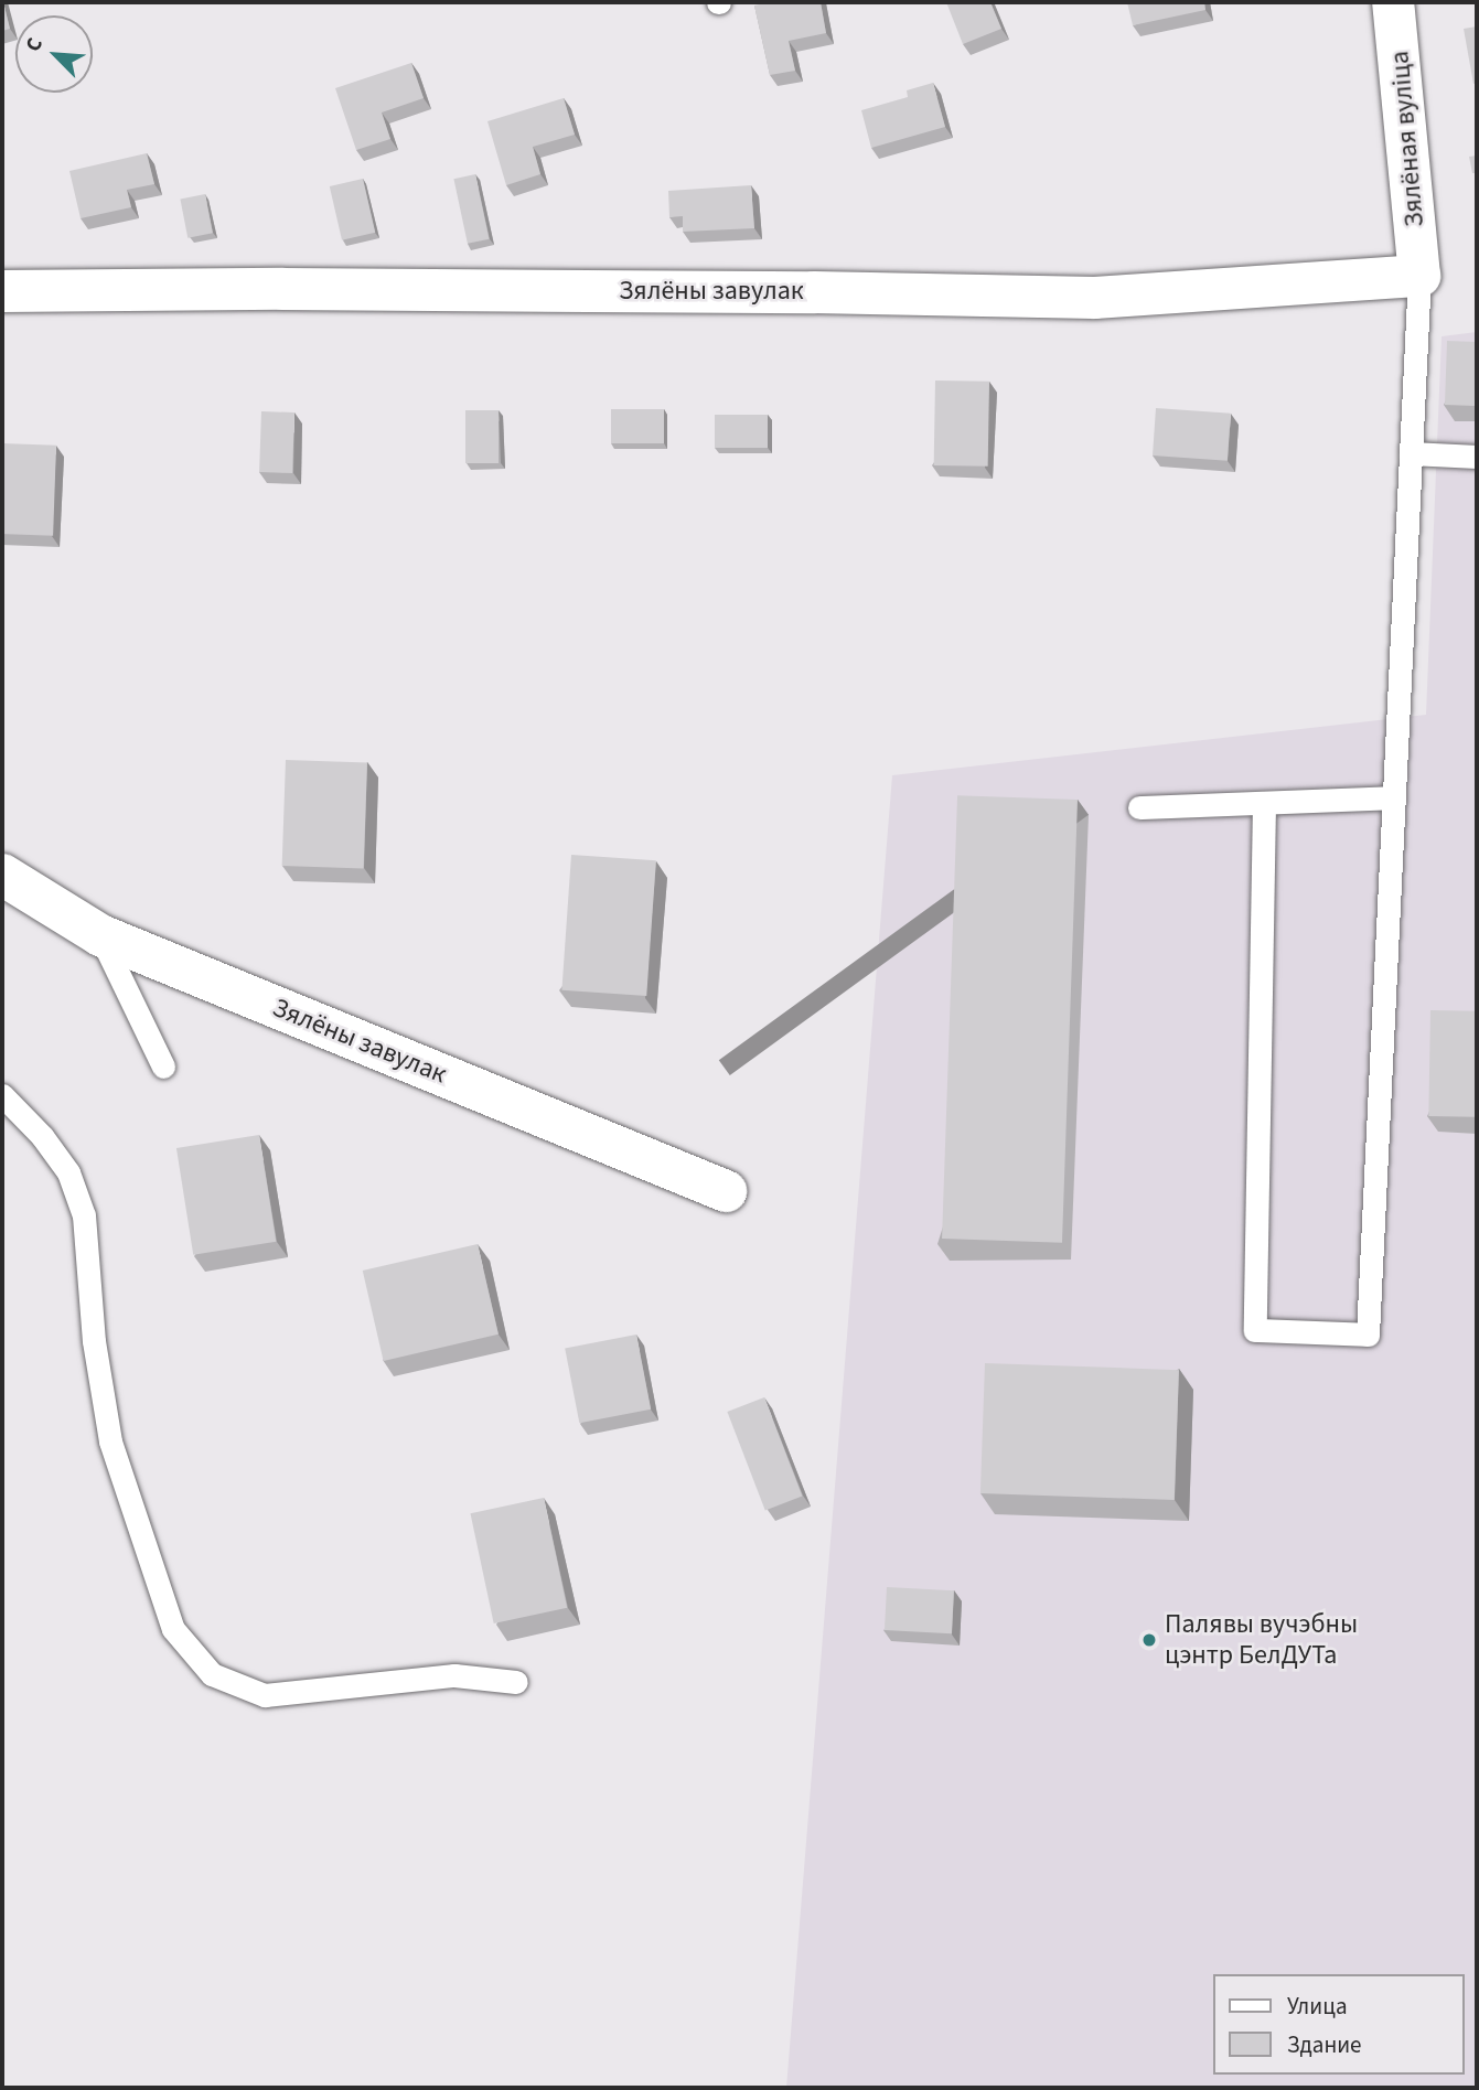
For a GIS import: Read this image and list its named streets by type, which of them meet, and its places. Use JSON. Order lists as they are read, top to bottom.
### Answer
{
  "streets": {
    "street": ["Зялёная вуліца", "Зялёны завулак"]
  },
  "crossings": [
    ["Зялёная вуліца", "Зялёны завулак"]
  ],
  "places": ["Палявы вучэбны цэнтр БелДУТа"],
  "legend": ["Улица", "Здание"],
  "north": "top left"
}
